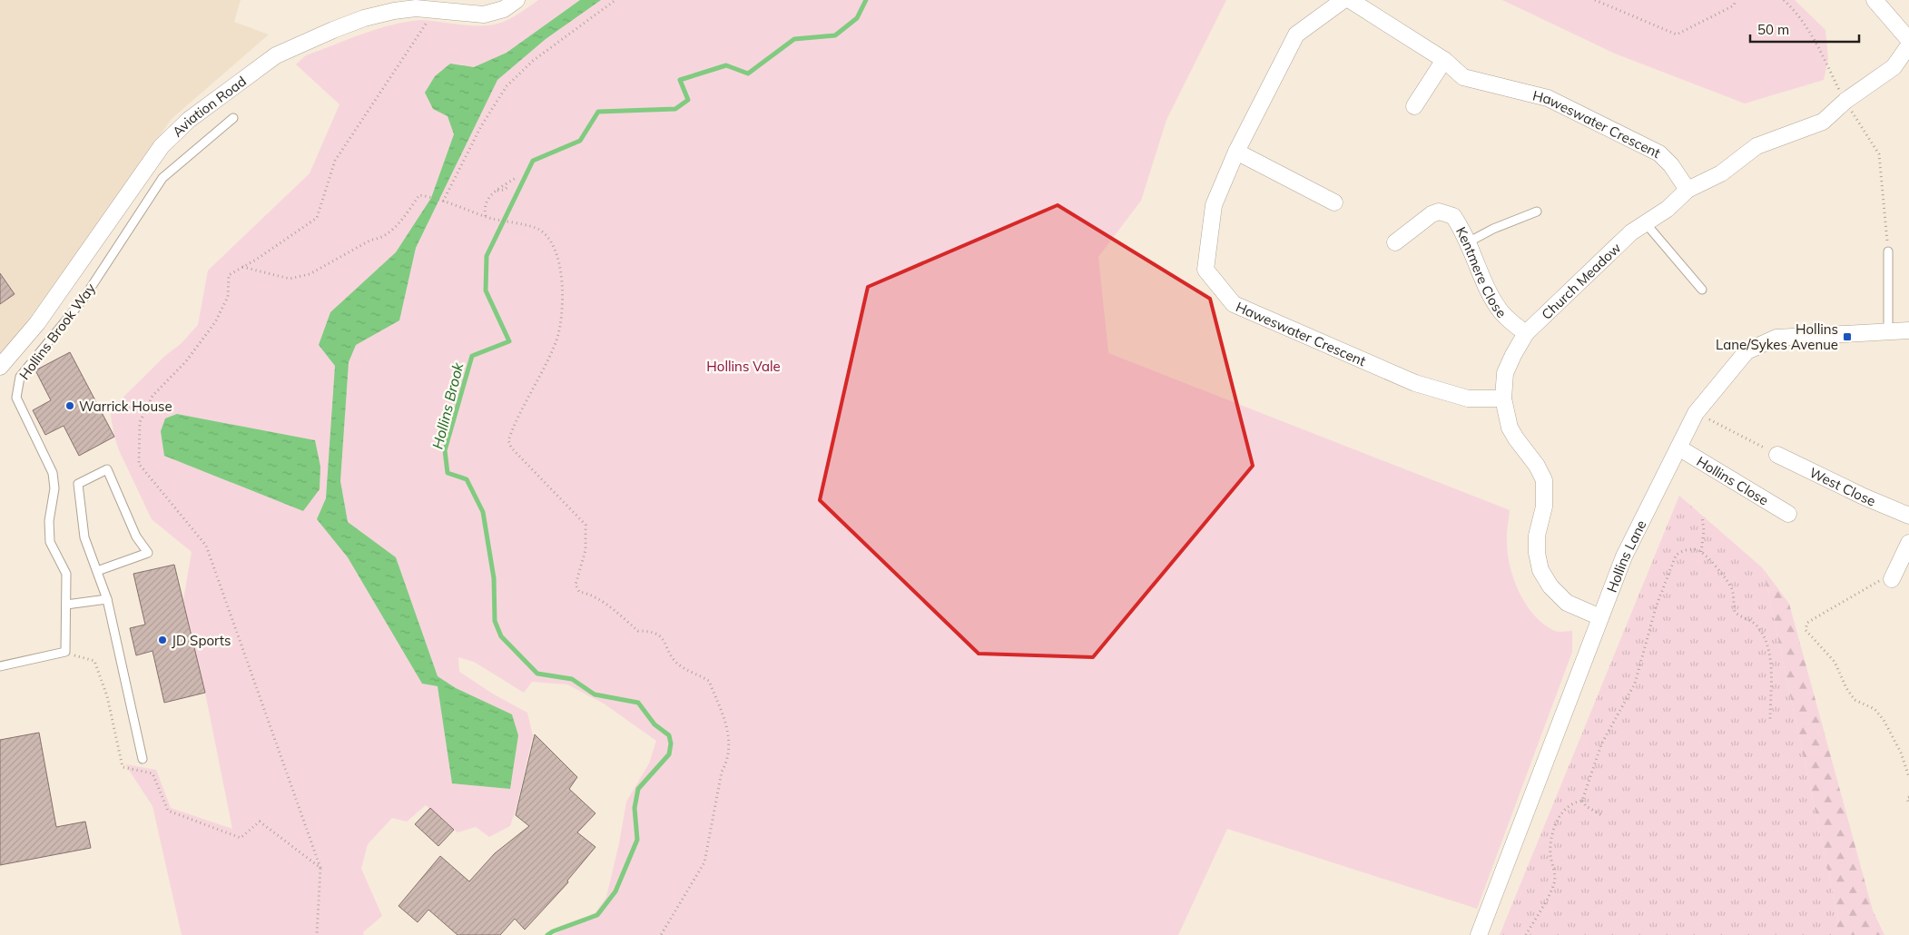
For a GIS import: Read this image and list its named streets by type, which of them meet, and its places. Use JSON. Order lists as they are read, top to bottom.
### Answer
{
  "streets": {
    "street": [
      "Aviation Road",
      "Haweswater Crescent",
      "Kentmere Close",
      "Church Meadow",
      "Hollins Close",
      "West Close",
      "Hollins Lane"
    ],
    "lane": ["Hollins Brook Way"]
  },
  "crossings": [
    ["Haweswater Crescent", "Church Meadow"],
    ["Kentmere Close", "Church Meadow"],
    ["Church Meadow", "Hollins Lane"],
    ["Hollins Close", "Hollins Lane"]
  ],
  "water": ["Hollins Brook"],
  "parks": ["Hollins Vale"],
  "places": {
    "transit": ["Hollins Lane/Sykes Avenue"],
    "other": ["Warrick House", "JD Sports"]
  },
  "scale_bar": "50 m"
}
